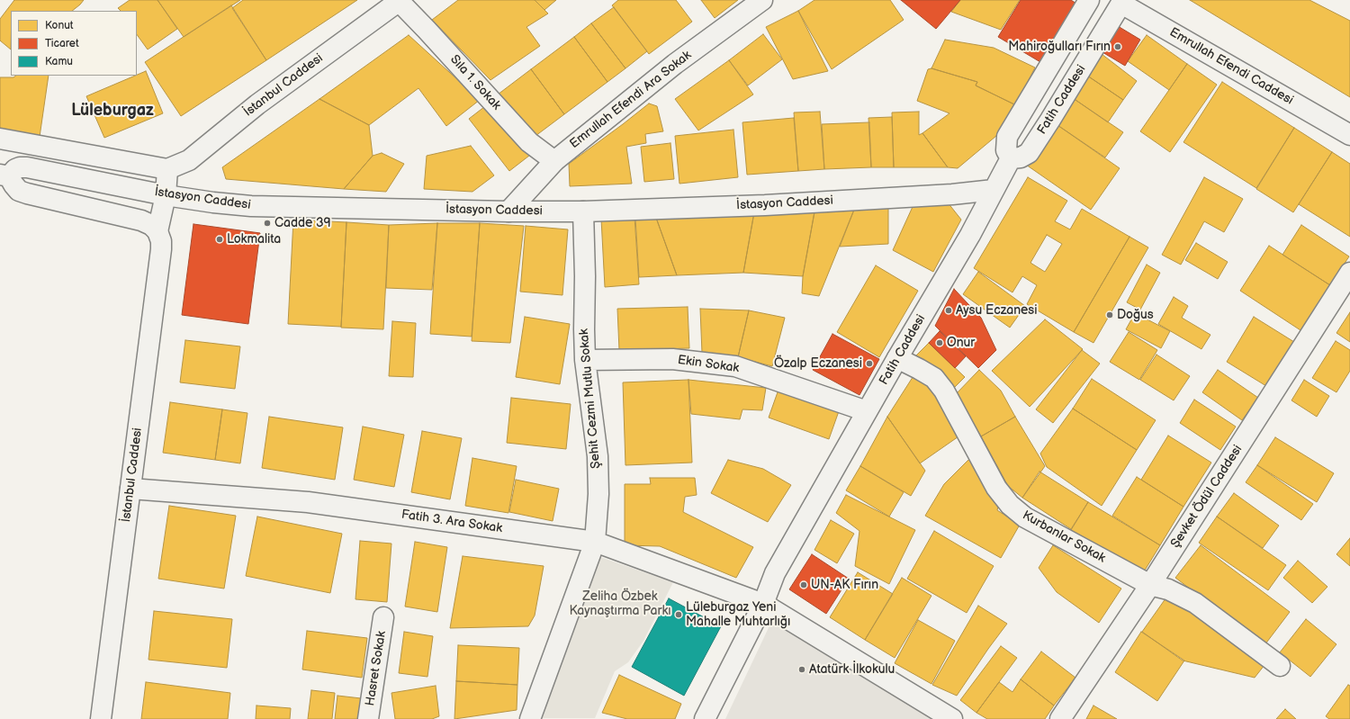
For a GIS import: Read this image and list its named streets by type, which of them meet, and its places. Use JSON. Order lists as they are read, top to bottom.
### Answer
{
  "streets": {
    "street": [
      "Emrullah Efendi Caddesi",
      "Sıla 1. Sokak",
      "İstanbul Caddesi",
      "Emrullah Efendi Ara Sokak",
      "Fatih Caddesi",
      "İstasyon Caddesi",
      "Ekin Sokak",
      "Şehit Cezmi Mutlu Sokak",
      "Şevket Ödül Caddesi",
      "Fatih 3. Ara Sokak",
      "Kurbanlar Sokak",
      "Hasret Sokak"
    ]
  },
  "crossings": [
    ["Emrullah Efendi Caddesi", "Fatih Caddesi"],
    ["Sıla 1. Sokak", "İstanbul Caddesi"],
    ["Sıla 1. Sokak", "Emrullah Efendi Ara Sokak"],
    ["İstanbul Caddesi", "İstasyon Caddesi"],
    ["İstanbul Caddesi", "Fatih 3. Ara Sokak"],
    ["Emrullah Efendi Ara Sokak", "İstasyon Caddesi"],
    ["Fatih Caddesi", "İstasyon Caddesi"],
    ["Fatih Caddesi", "Ekin Sokak"],
    ["Fatih Caddesi", "Fatih 3. Ara Sokak"],
    ["Fatih Caddesi", "Kurbanlar Sokak"],
    ["İstasyon Caddesi", "Şehit Cezmi Mutlu Sokak"],
    ["Ekin Sokak", "Şehit Cezmi Mutlu Sokak"],
    ["Şehit Cezmi Mutlu Sokak", "Fatih 3. Ara Sokak"],
    ["Şevket Ödül Caddesi", "Kurbanlar Sokak"]
  ],
  "districts": ["Lüleburgaz"],
  "parks": ["Zeliha Özbek Kaynaştırma Parkı"],
  "places": [
    "Mahiroğulları Fırın",
    "Cadde 39",
    "Lokmalita",
    "Aysu Eczanesi",
    "Doğus",
    "Onur",
    "Özalp Eczanesi",
    "UN-AK Fırın",
    "Lüleburgaz Yeni Mahalle Muhtarlığı",
    "Atatürk İlkokulu"
  ],
  "legend": ["Konut", "Ticaret", "Kamu"]
}
